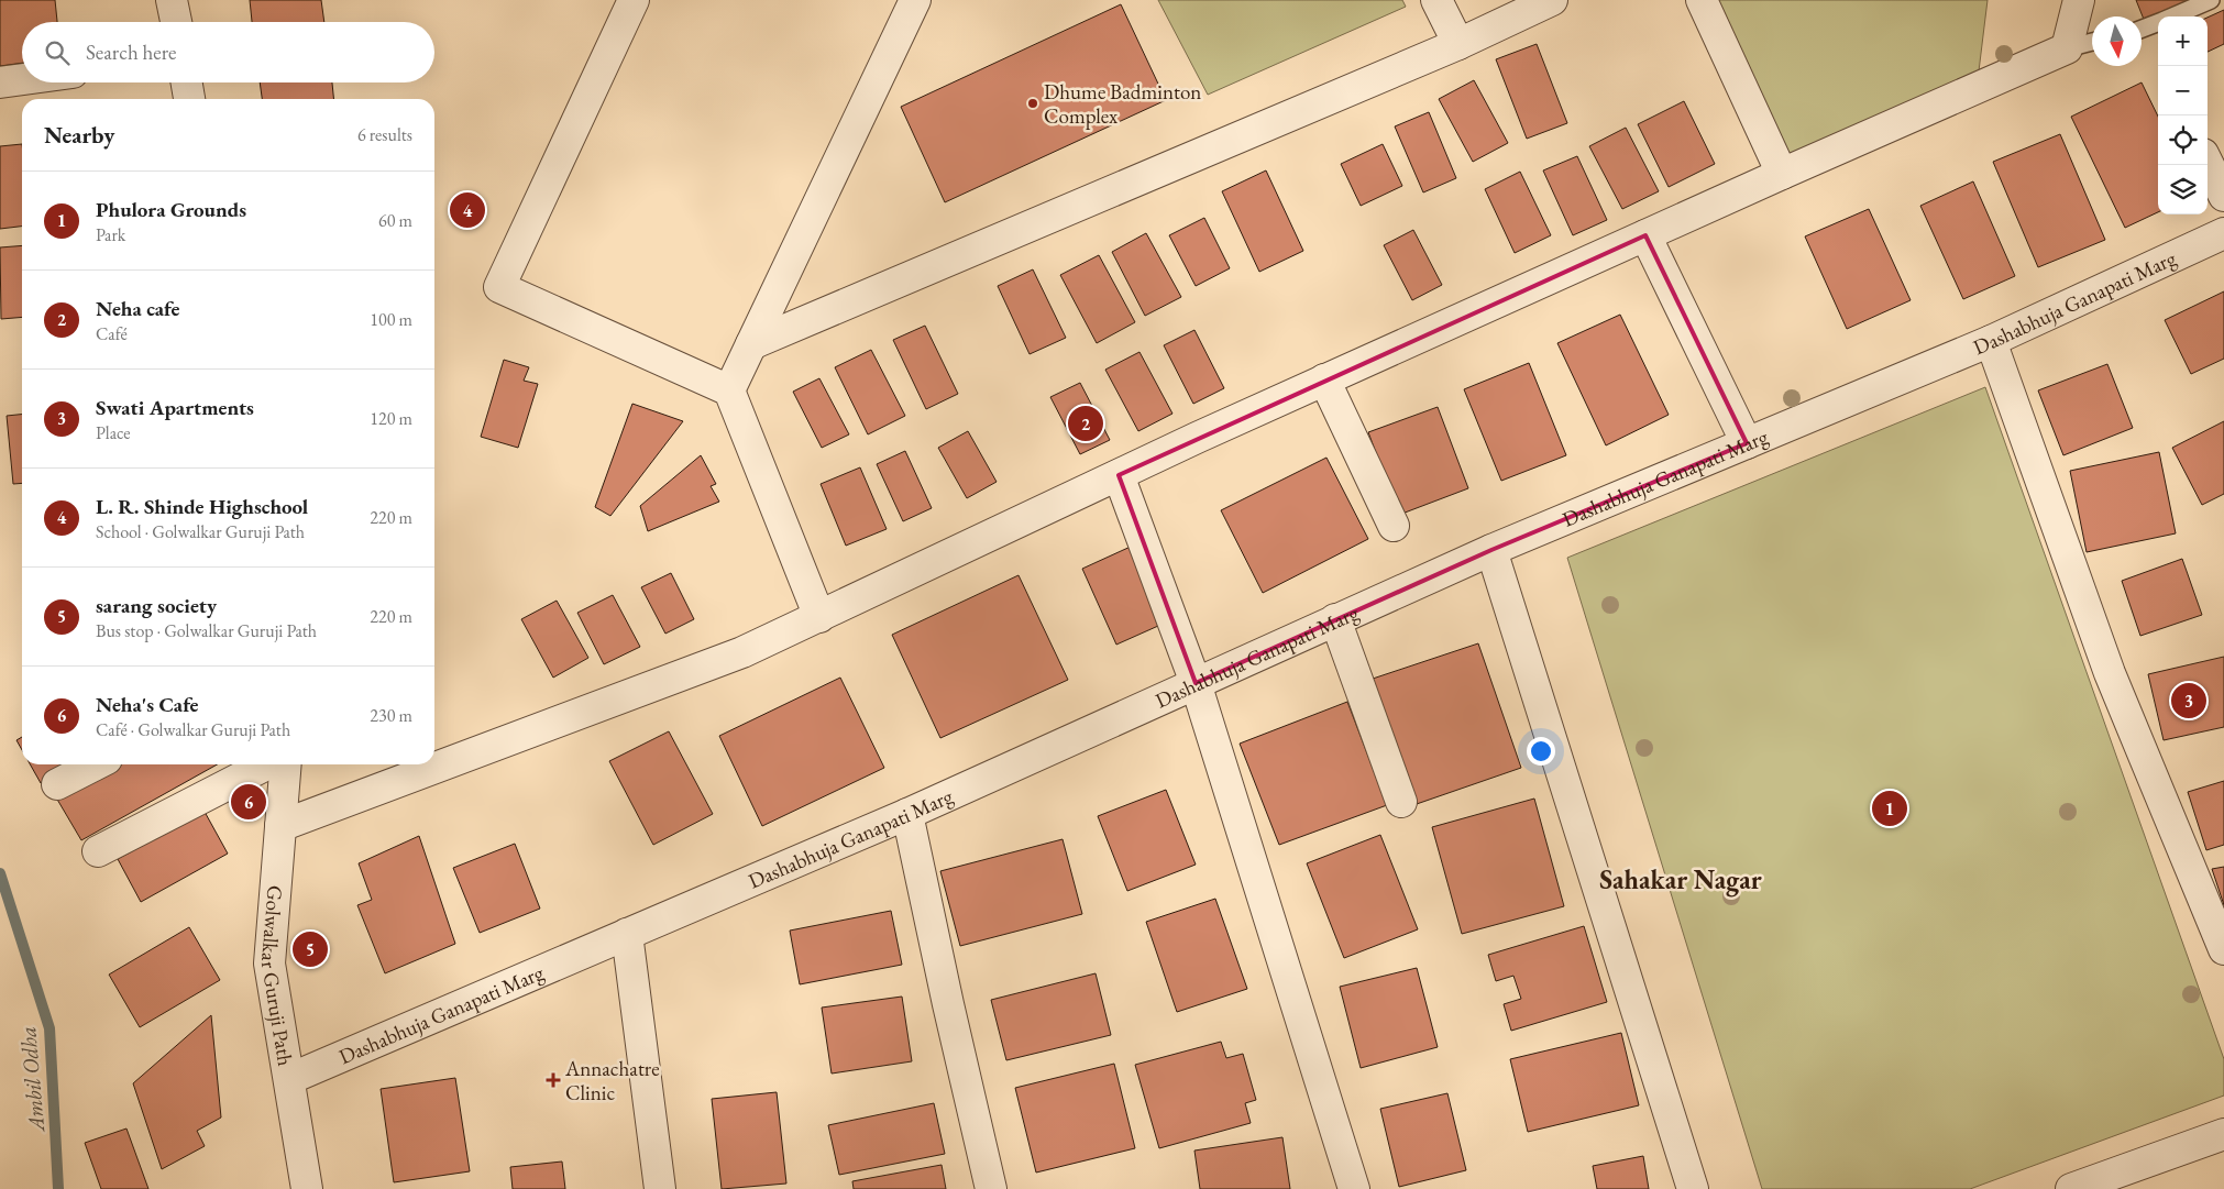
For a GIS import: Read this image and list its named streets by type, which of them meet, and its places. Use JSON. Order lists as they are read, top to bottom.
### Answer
{
  "streets": {
    "street": ["Dashabhuja Ganapati Marg", "Golwalkar Guruji Path"]
  },
  "crossings": [
    ["Dashabhuja Ganapati Marg", "Golwalkar Guruji Path"]
  ],
  "districts": ["Sahakar Nagar"],
  "water": ["Ambil Odha"],
  "places": {
    "other": ["Dhume Badminton Complex"],
    "health": ["Annachatre Clinic"]
  },
  "north": "bottom",
  "page": {
    "map_buttons": ["+", "−"],
    "search": "Search here",
    "heading": ["Nearby", "6 results"],
    "list": [
      {
        "mark": "1",
        "name": "Phulora Grounds",
        "note": "Park",
        "value": "60 m"
      },
      {
        "mark": "2",
        "name": "Neha cafe",
        "note": "Café",
        "value": "100 m"
      },
      {
        "mark": "3",
        "name": "Swati Apartments",
        "note": "Place",
        "value": "120 m"
      },
      {
        "mark": "4",
        "name": "L. R. Shinde Highschool",
        "note": "School · Golwalkar Guruji Path",
        "value": "220 m"
      },
      {
        "mark": "5",
        "name": "sarang society",
        "note": "Bus stop · Golwalkar Guruji Path",
        "value": "220 m"
      },
      {
        "mark": "6",
        "name": "Neha's Cafe",
        "note": "Café · Golwalkar Guruji Path",
        "value": "230 m"
      }
    ],
    "pins": [
      "4",
      "2",
      "3",
      "6",
      "1",
      "5"
    ]
  }
}
